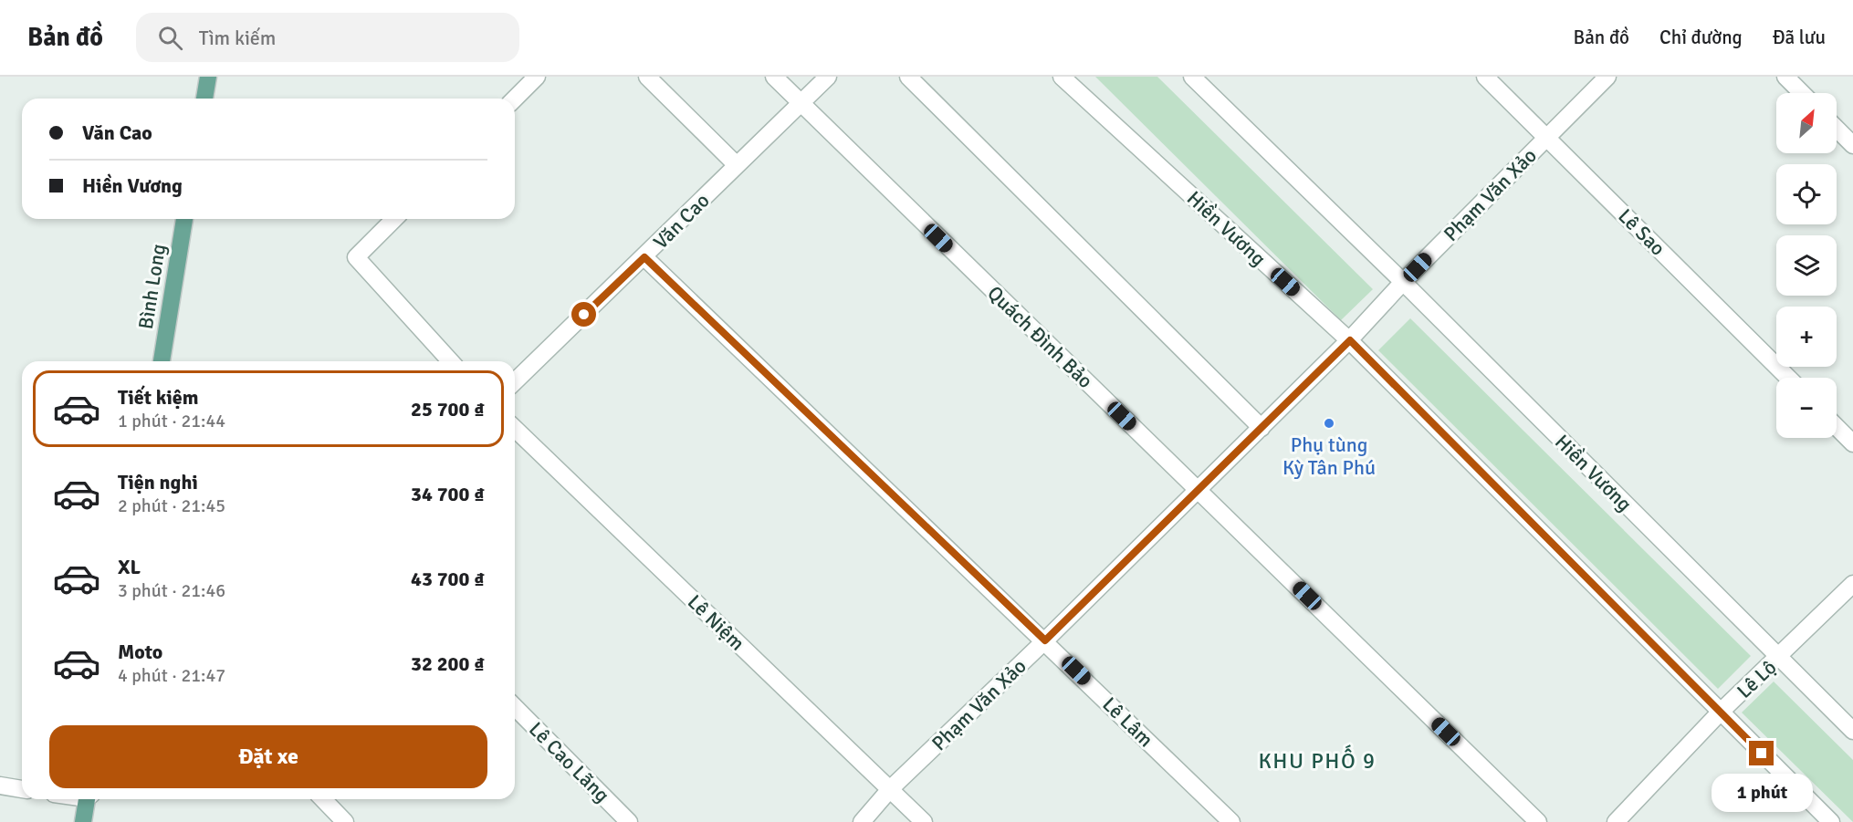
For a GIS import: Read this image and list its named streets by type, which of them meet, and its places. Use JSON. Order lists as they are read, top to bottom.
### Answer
{
  "streets": {
    "main road": ["Bình Long"],
    "street": [
      "Phạm Văn Xảo",
      "Văn Cao",
      "Hiền Vương",
      "Lê Sao",
      "Quách Đình Bảo",
      "Lê Niệm",
      "Lê Lộ",
      "Lê Lâm",
      "Lê Cao Lãng"
    ]
  },
  "crossings": [
    ["Phạm Văn Xảo", "Hiền Vương"],
    ["Phạm Văn Xảo", "Lê Sao"],
    ["Phạm Văn Xảo", "Quách Đình Bảo"],
    ["Phạm Văn Xảo", "Lê Niệm"],
    ["Phạm Văn Xảo", "Lê Lâm"],
    ["Văn Cao", "Quách Đình Bảo"],
    ["Văn Cao", "Lê Lâm"],
    ["Hiền Vương", "Lê Lộ"]
  ],
  "districts": ["KHU PHỐ 9"],
  "places": ["Phụ tùng Kỳ Tân Phú"],
  "north": "top right",
  "page": {
    "header": "Bản đồ",
    "search": "Tìm kiếm",
    "nav": ["Bản đồ", "Chỉ đường", "Đã lưu"],
    "map_buttons": ["+", "−"],
    "banner": ["Văn Cao", "Hiền Vương"],
    "list": [
      {
        "name": "Tiết kiệm",
        "note": "1 phút · 21:44",
        "value": "25 700 ₫"
      },
      {
        "name": "Tiện nghi",
        "note": "2 phút · 21:45",
        "value": "34 700 ₫"
      },
      {
        "name": "XL",
        "note": "3 phút · 21:46",
        "value": "43 700 ₫"
      },
      {
        "name": "Moto",
        "note": "4 phút · 21:47",
        "value": "32 200 ₫"
      }
    ],
    "buttons": "Đặt xe",
    "bubble": "1 phút"
  }
}
